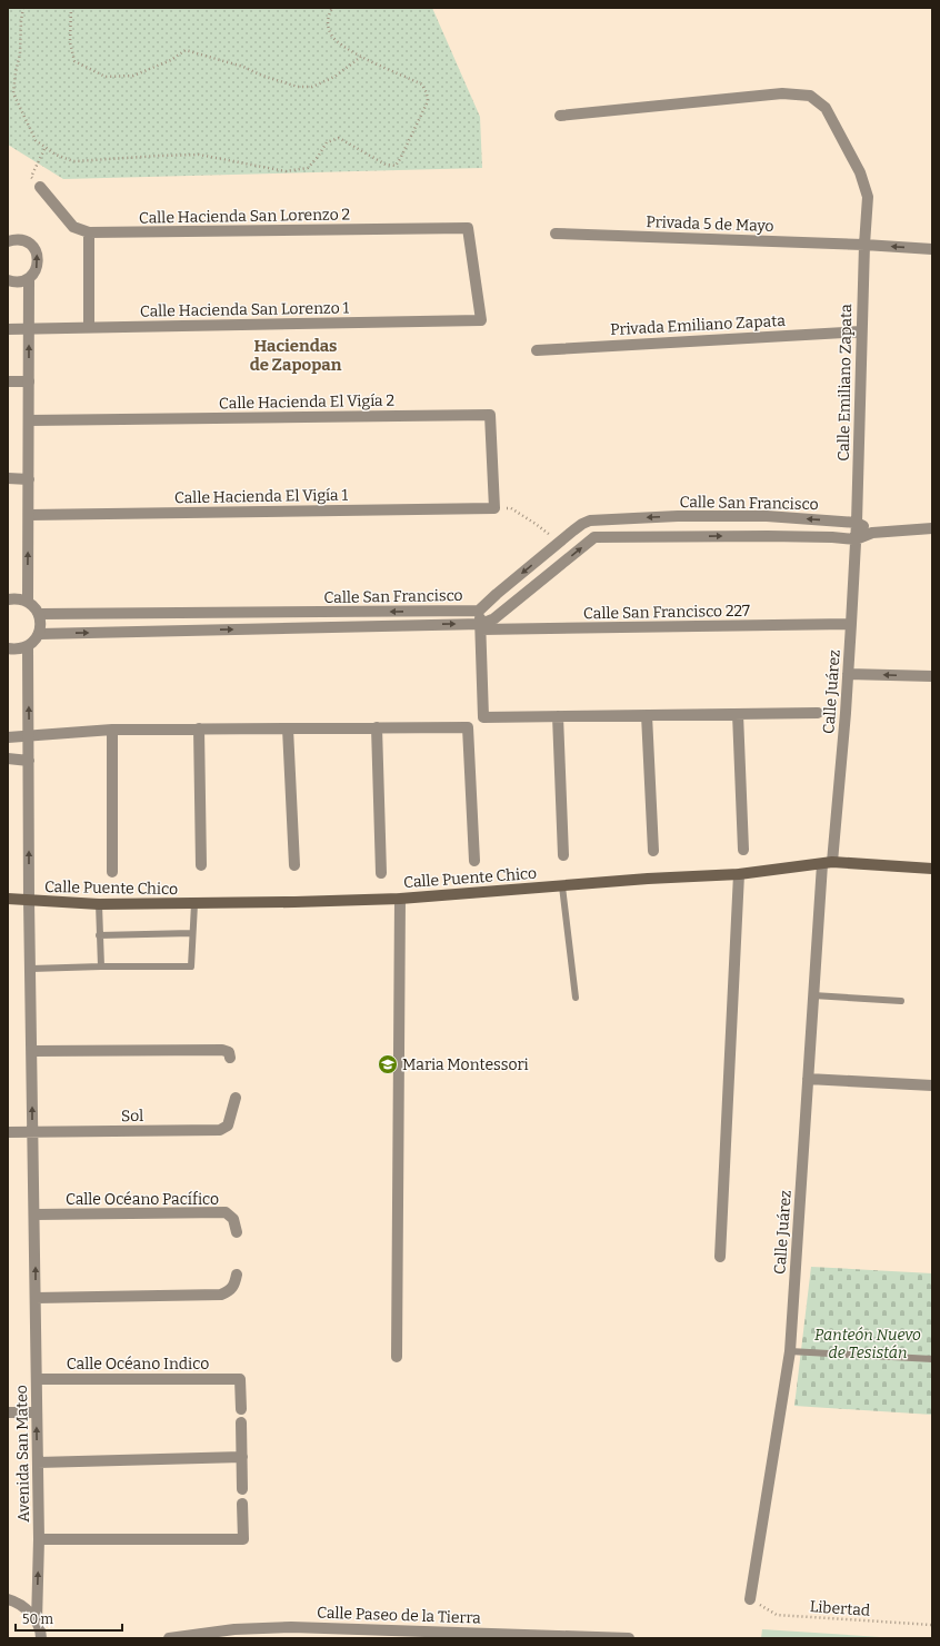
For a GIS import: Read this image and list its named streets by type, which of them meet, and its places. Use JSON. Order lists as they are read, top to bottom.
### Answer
{
  "streets": {
    "main road": ["Calle Puente Chico"],
    "street": [
      "Calle Hacienda San Lorenzo 2",
      "Privada 5 de Mayo",
      "Calle Hacienda San Lorenzo 1",
      "Privada Emiliano Zapata",
      "Calle Emiliano Zapata",
      "Calle Hacienda El Vigía 2",
      "Calle Hacienda El Vigía 1",
      "Calle San Francisco",
      "Calle San Francisco 227",
      "Calle Juárez",
      "Sol",
      "Calle Océano Pacífico",
      "Calle Océano Indico",
      "Avenida San Mateo",
      "Calle Paseo de la Tierra"
    ],
    "path": ["Libertad"]
  },
  "crossings": [
    ["Calle Hacienda San Lorenzo 2", "Calle Hacienda San Lorenzo 1"],
    ["Privada 5 de Mayo", "Calle Emiliano Zapata"],
    ["Privada Emiliano Zapata", "Calle Emiliano Zapata"],
    ["Calle Emiliano Zapata", "Calle San Francisco"],
    ["Calle Emiliano Zapata", "Calle Juárez"],
    ["Calle Hacienda El Vigía 2", "Calle Hacienda El Vigía 1"],
    ["Calle San Francisco", "Calle San Francisco 227"],
    ["Calle San Francisco", "Calle Juárez"],
    ["Calle San Francisco 227", "Calle Juárez"],
    ["Calle Juárez", "Calle Puente Chico"],
    ["Calle Juárez", "Libertad"],
    ["Calle Puente Chico", "Avenida San Mateo"],
    ["Sol", "Avenida San Mateo"],
    ["Calle Océano Pacífico", "Avenida San Mateo"],
    ["Calle Océano Indico", "Avenida San Mateo"]
  ],
  "one_way": ["Avenida San Mateo"],
  "districts": ["Haciendas de Zapopan"],
  "parks": ["Panteón Nuevo de Tesistán"],
  "places": {
    "school or university": ["Maria Montessori"]
  },
  "scale_bar": "50 m"
}
